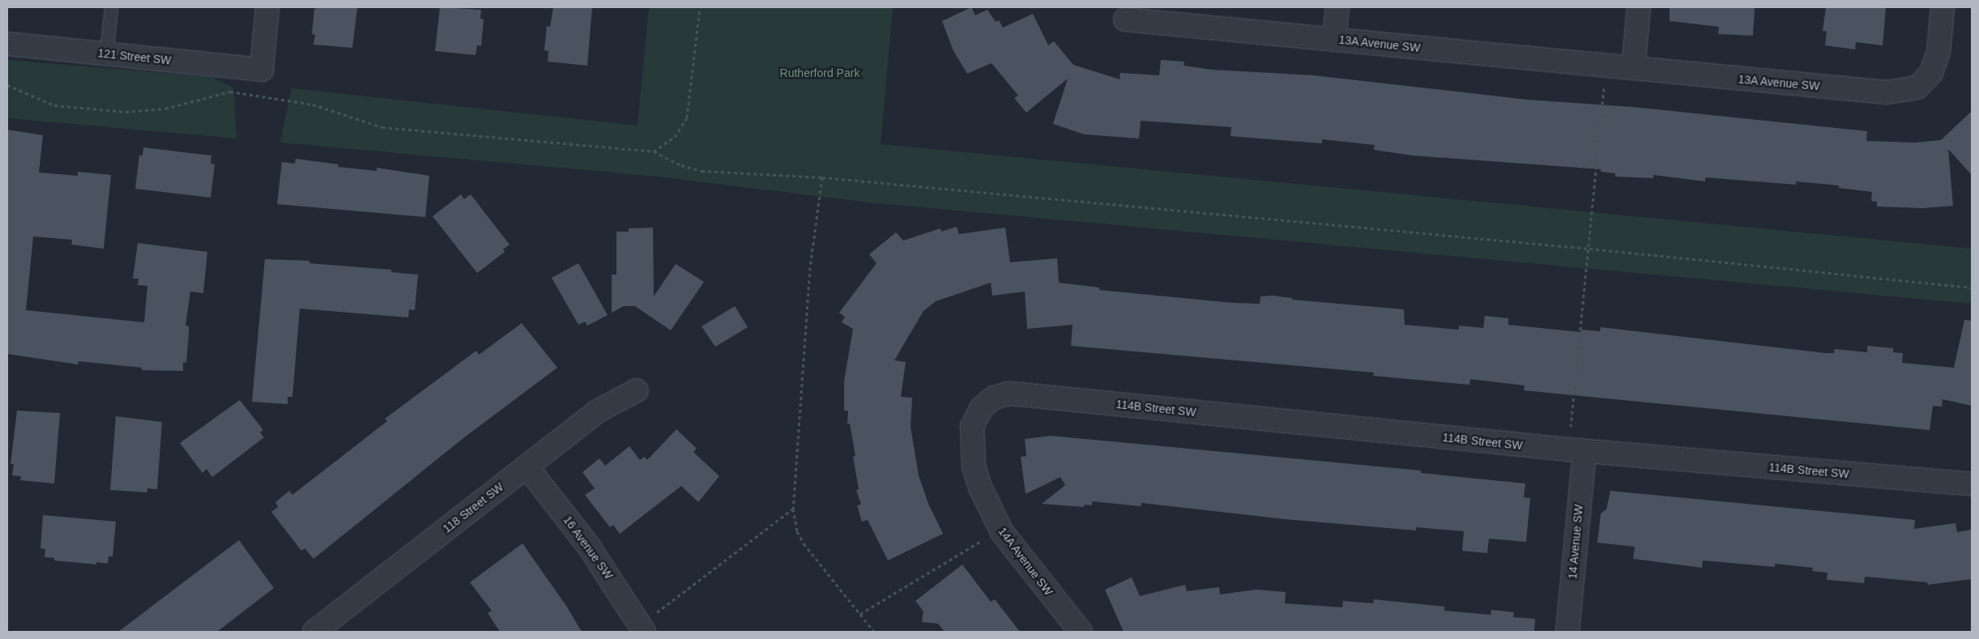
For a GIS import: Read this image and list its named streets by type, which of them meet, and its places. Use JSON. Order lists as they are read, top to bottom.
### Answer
{
  "streets": {
    "street": [
      "13A Avenue SW",
      "121 Street SW",
      "114B Street SW",
      "118 Street SW",
      "14 Avenue SW",
      "16 Avenue SW",
      "14A Avenue SW"
    ]
  },
  "crossings": [
    ["114B Street SW", "14 Avenue SW"],
    ["114B Street SW", "14A Avenue SW"],
    ["118 Street SW", "16 Avenue SW"]
  ],
  "parks": ["Rutherford Park"]
}
